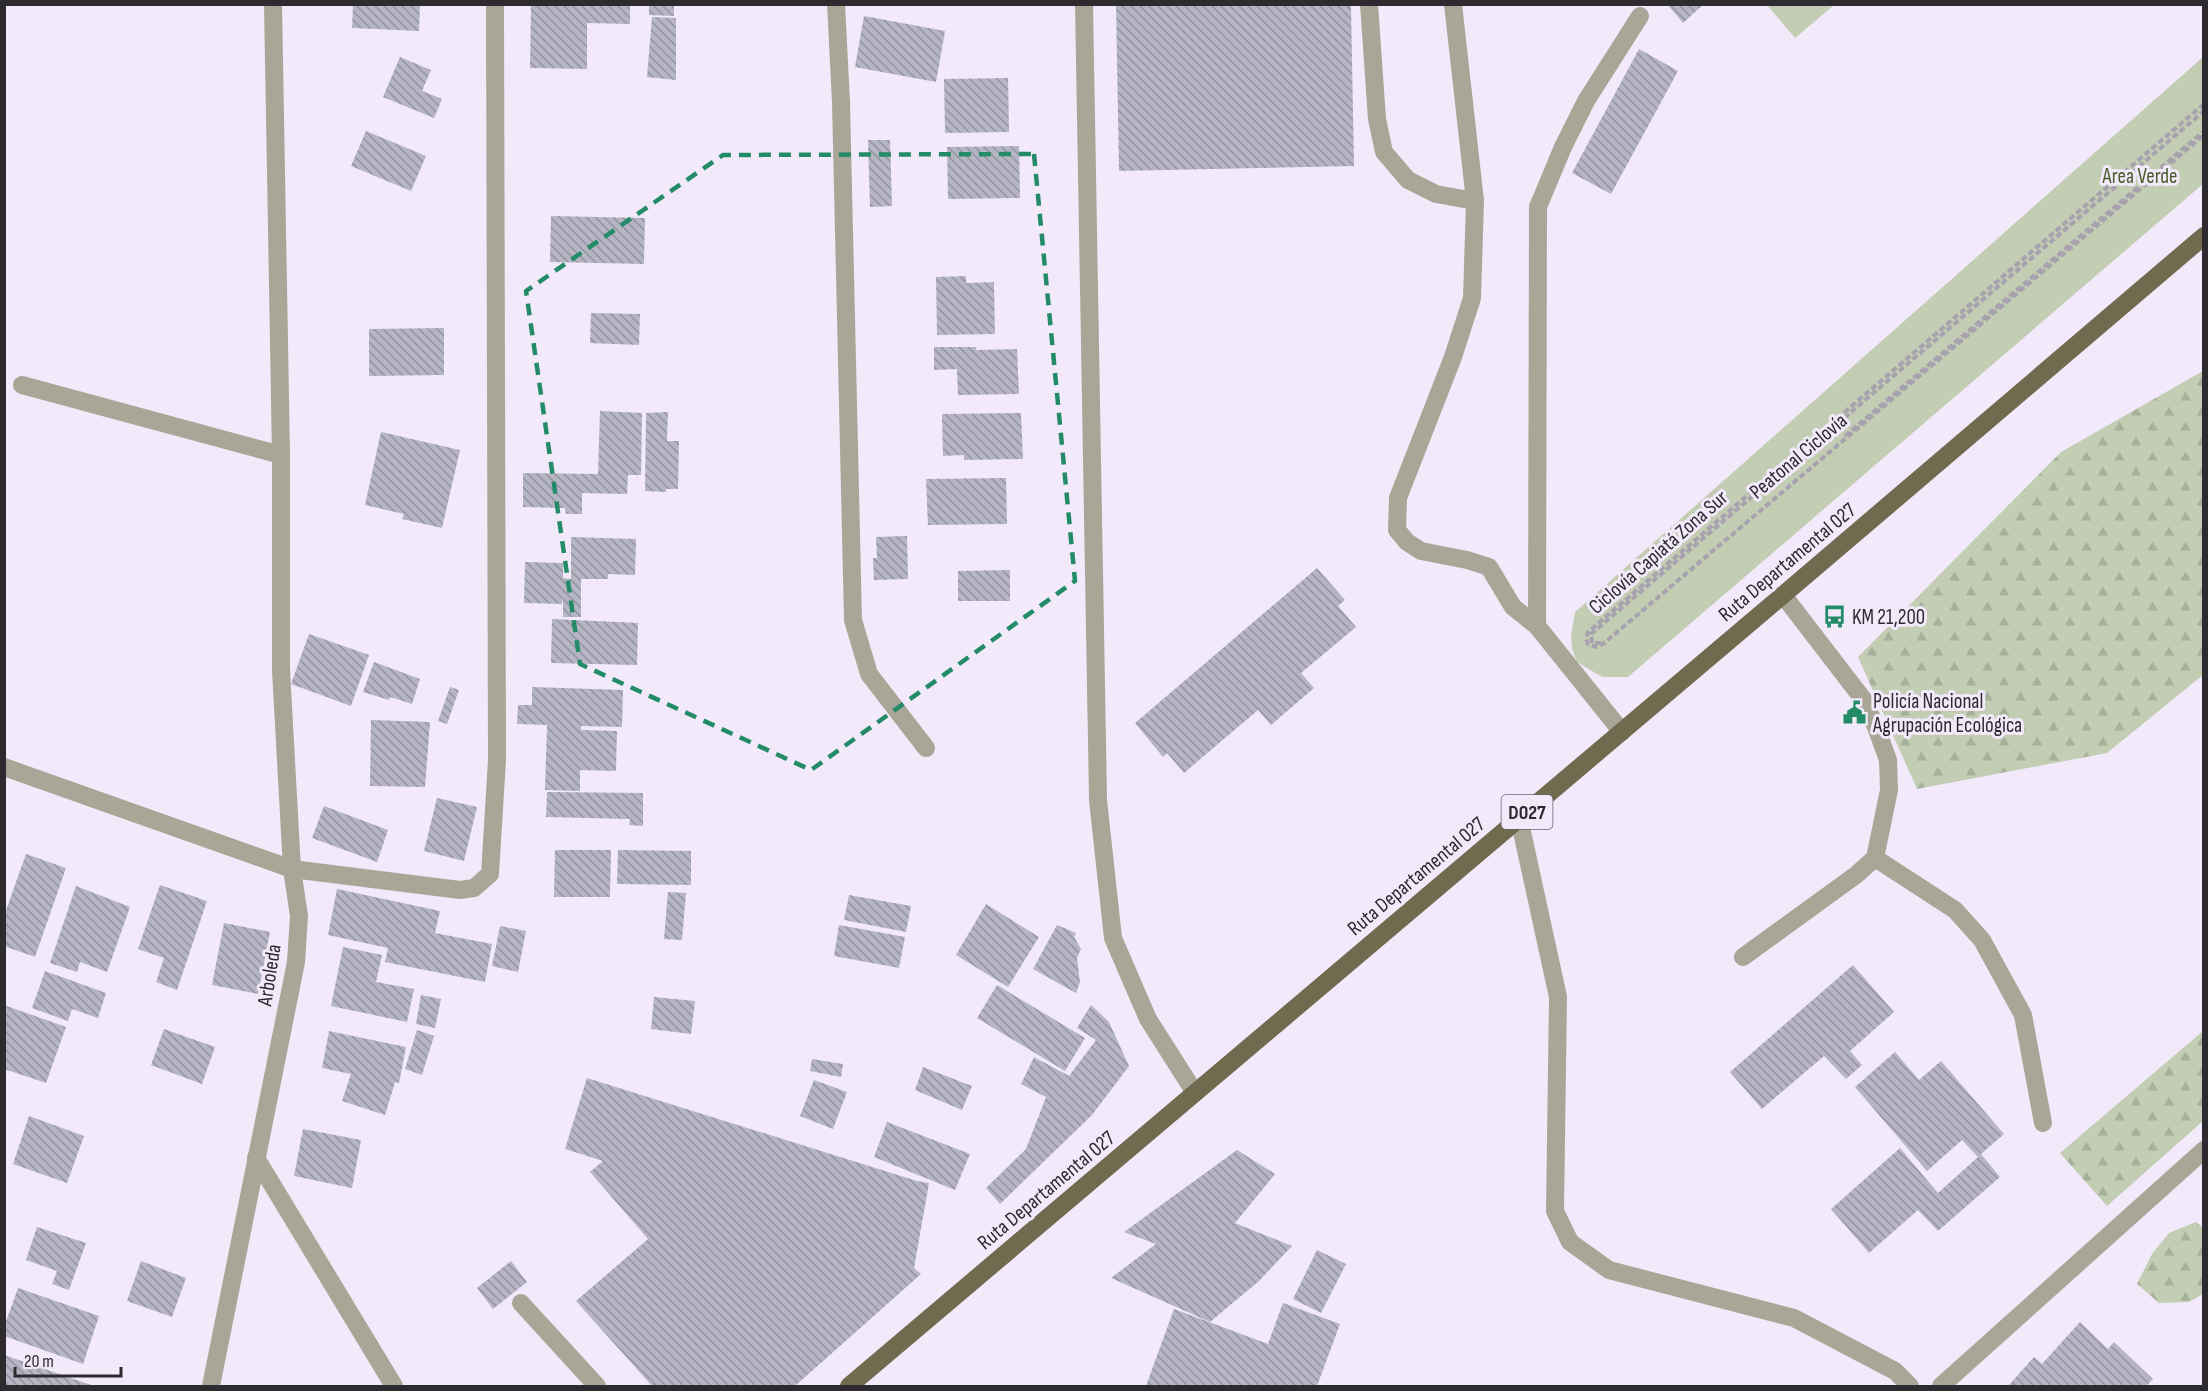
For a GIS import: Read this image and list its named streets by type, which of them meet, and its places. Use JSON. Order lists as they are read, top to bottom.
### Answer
{
  "streets": {
    "main road": ["Ruta Departamental 027", "D027"],
    "street": ["Arboleda"],
    "path": ["Peatonal Ciclovía", "Ciclovía Capiatá Zona Sur"]
  },
  "parks": ["Area Verde"],
  "places": {
    "bus stop": ["KM 21,200"],
    "public building": ["Policía Nacional Agrupación Ecológica"]
  },
  "scale_bar": "20 m"
}
